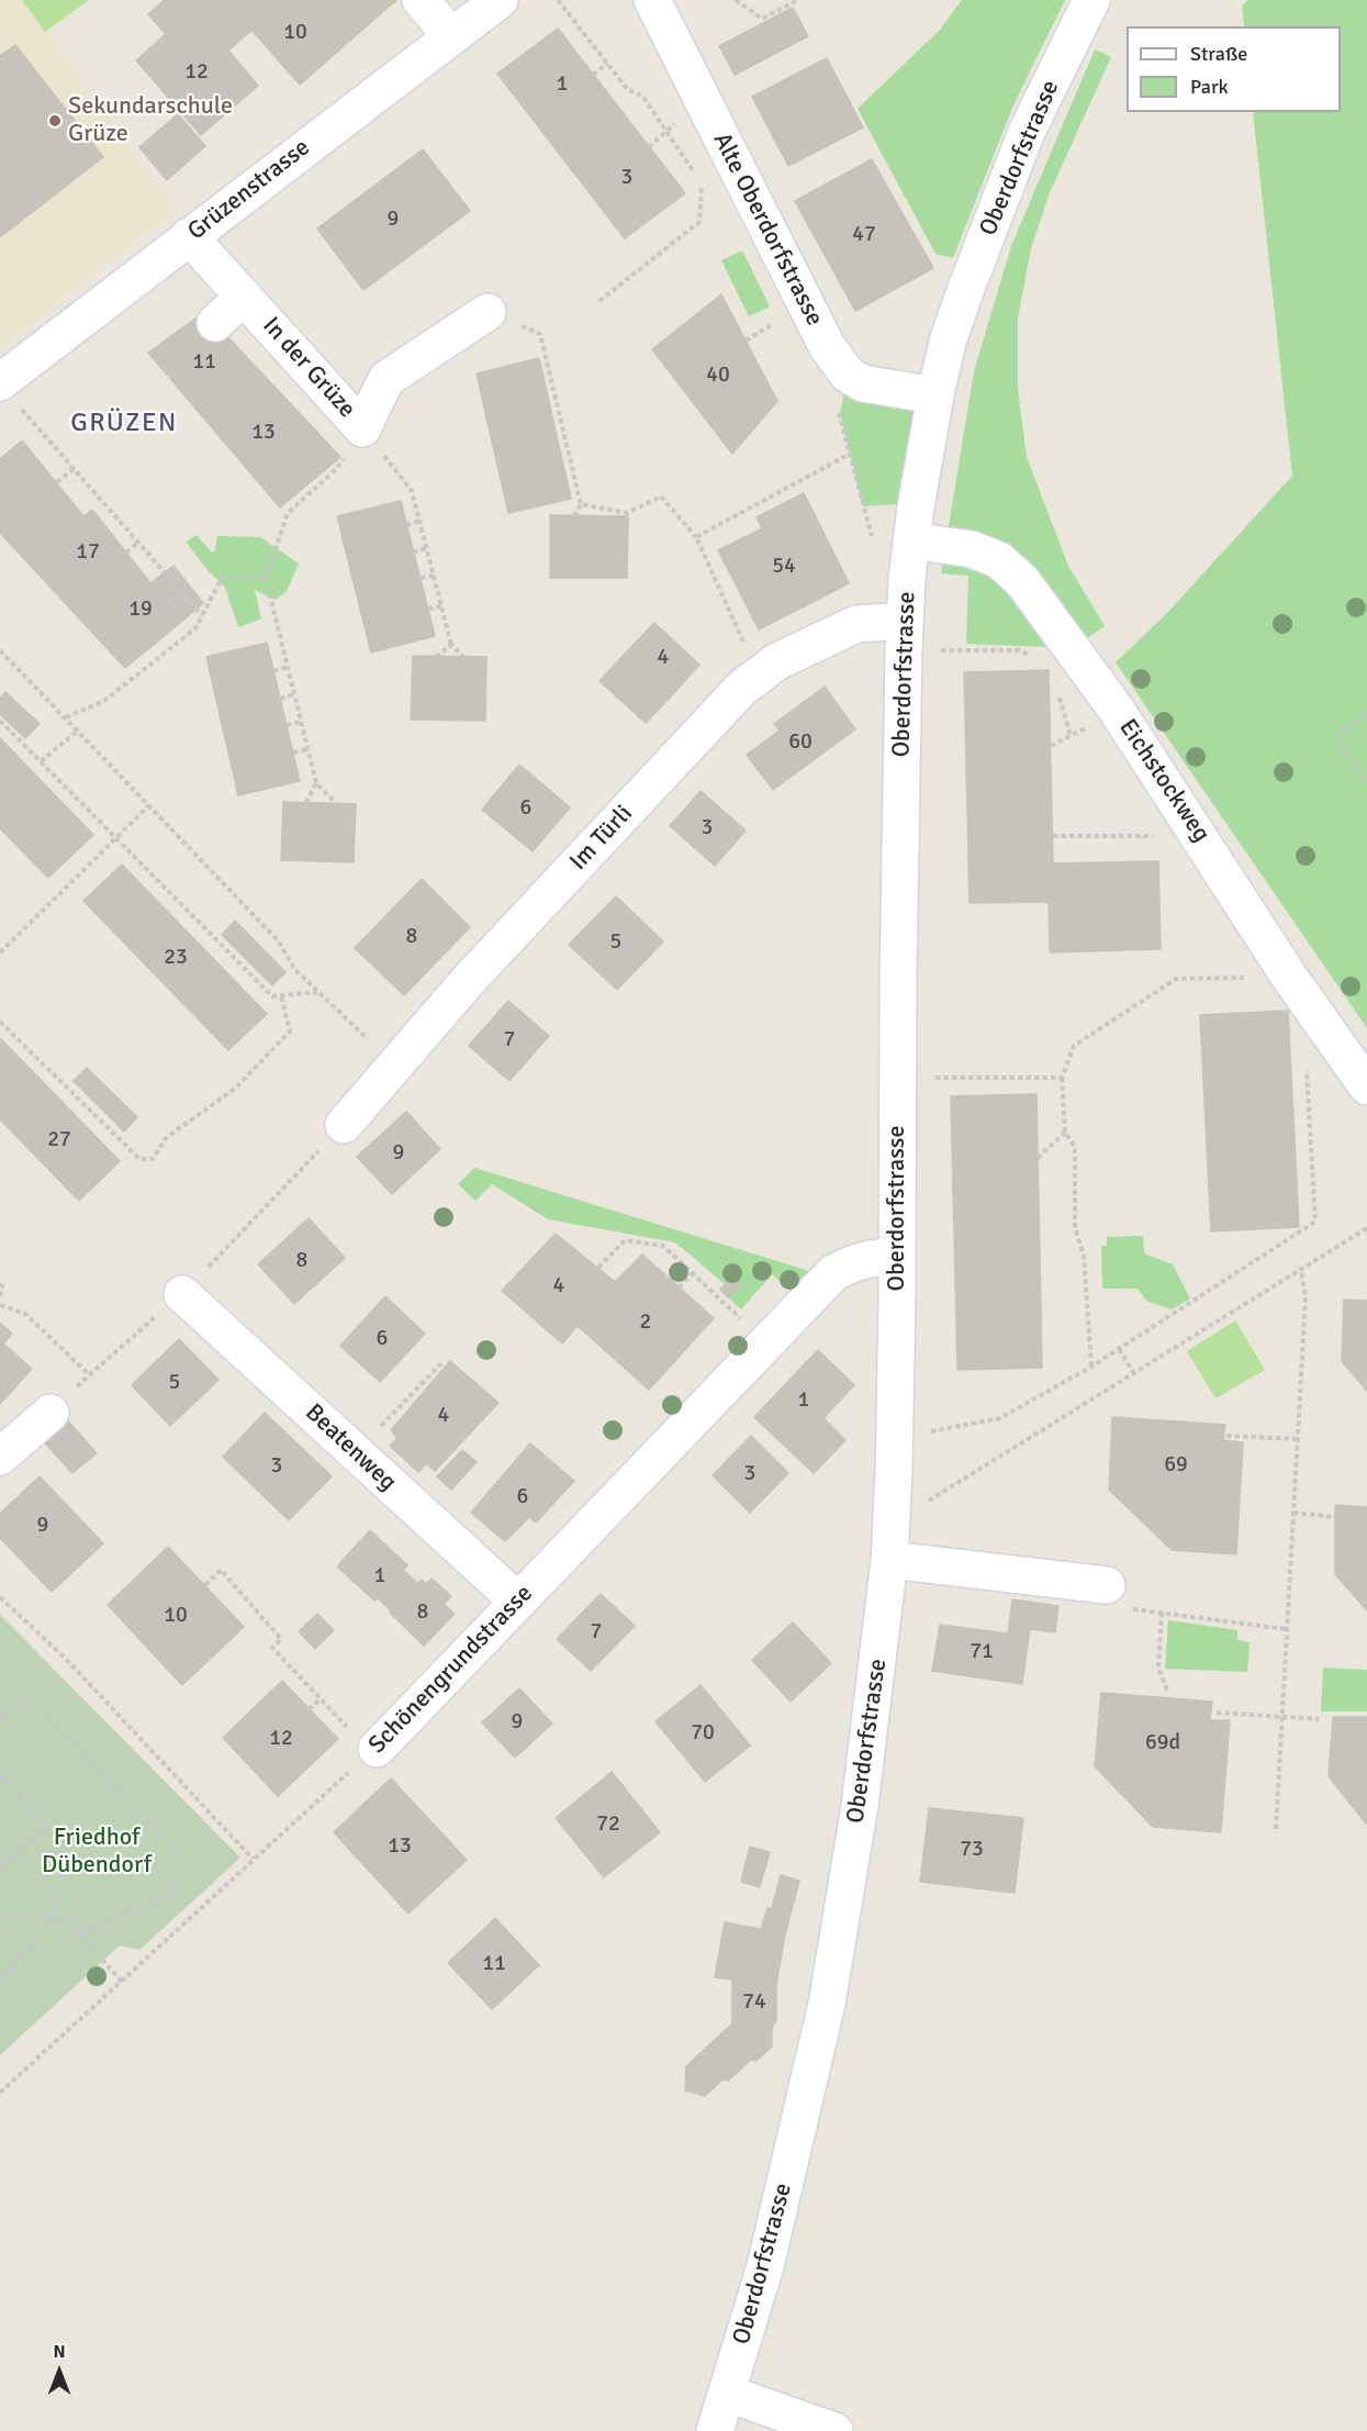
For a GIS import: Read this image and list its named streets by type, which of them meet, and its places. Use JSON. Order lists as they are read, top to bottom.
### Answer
{
  "streets": {
    "street": [
      "Oberdorfstrasse",
      "Grüzenstrasse",
      "Alte Oberdorfstrasse",
      "In der Grüze",
      "Eichstockweg",
      "Im Türli",
      "Beatenweg",
      "Schönengrundstrasse"
    ]
  },
  "crossings": [
    ["Oberdorfstrasse", "Alte Oberdorfstrasse"],
    ["Oberdorfstrasse", "Eichstockweg"],
    ["Oberdorfstrasse", "Im Türli"],
    ["Oberdorfstrasse", "Schönengrundstrasse"],
    ["Grüzenstrasse", "In der Grüze"],
    ["Beatenweg", "Schönengrundstrasse"]
  ],
  "districts": ["GRÜZEN"],
  "parks": ["Friedhof Dübendorf"],
  "places": ["Sekundarschule Grüze"],
  "house_numbers": [
    "10",
    "12",
    "1",
    "3",
    "9",
    "47",
    "11",
    "40",
    "13",
    "17",
    "54",
    "19",
    "4",
    "60",
    "6",
    "3",
    "8",
    "5",
    "23",
    "7",
    "27",
    "9",
    "8",
    "4",
    "2",
    "6",
    "5",
    "1",
    "4",
    "69",
    "3",
    "3",
    "6",
    "9",
    "1",
    "8",
    "10",
    "7",
    "71",
    "9",
    "70",
    "12",
    "69d",
    "72",
    "13",
    "73",
    "11",
    "74"
  ],
  "legend": ["Straße", "Park"],
  "north": "top"
}
